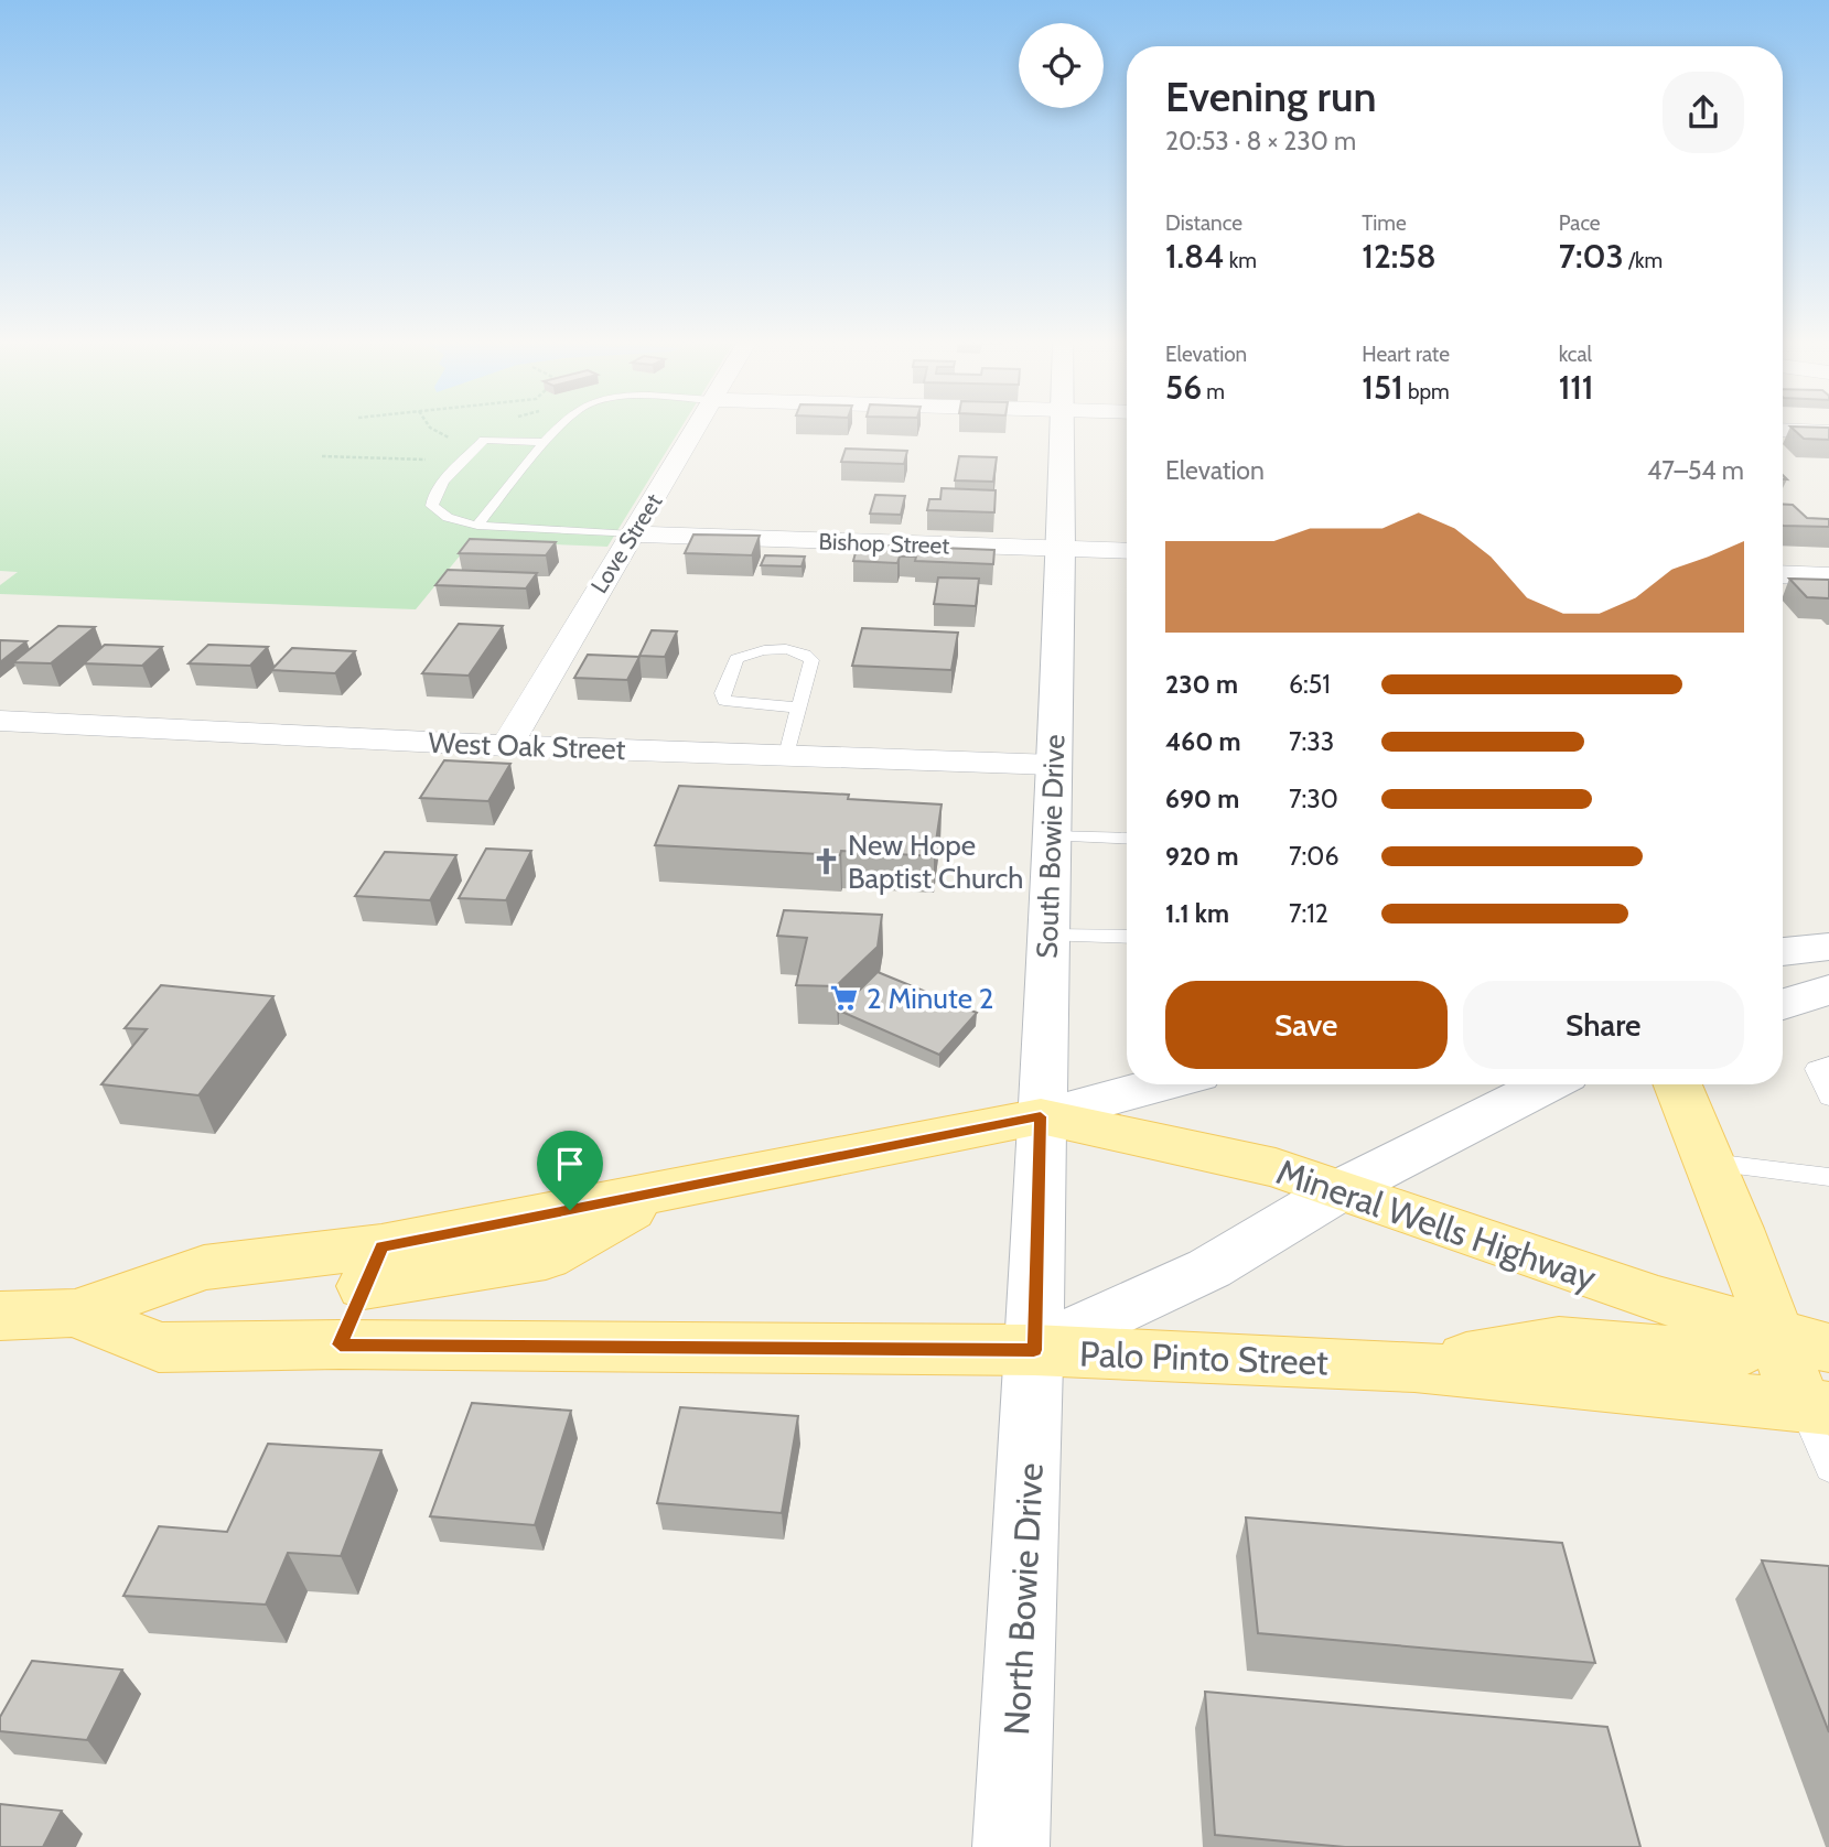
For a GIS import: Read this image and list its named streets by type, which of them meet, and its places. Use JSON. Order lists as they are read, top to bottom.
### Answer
{
  "streets": {
    "main road": ["Mineral Wells Highway", "Palo Pinto Street"],
    "street": [
      "Love Street",
      "Bishop Street",
      "West Oak Street",
      "South Bowie Drive",
      "North Bowie Drive"
    ]
  },
  "crossings": [
    ["Love Street", "Bishop Street"],
    ["Love Street", "West Oak Street"],
    ["Bishop Street", "South Bowie Drive"],
    ["West Oak Street", "South Bowie Drive"],
    ["South Bowie Drive", "Mineral Wells Highway"],
    ["South Bowie Drive", "Palo Pinto Street"],
    ["South Bowie Drive", "North Bowie Drive"],
    ["Mineral Wells Highway", "Palo Pinto Street"],
    ["Palo Pinto Street", "North Bowie Drive"]
  ],
  "places": {
    "church": ["New Hope Baptist Church"],
    "supermarket": ["2 Minute 2"]
  },
  "page": {
    "heading": ["Evening run", "20:53 · 8 × 230 m"],
    "stats": [
      ["Distance", "1.84 km"],
      ["Time", "12:58"],
      ["Pace", "7:03 /km"],
      ["Elevation", "56 m"],
      ["Heart rate", "151 bpm"],
      ["kcal", "111"]
    ],
    "chart": ["Elevation", "47–54 m"],
    "list": [
      {
        "name": "230 m",
        "note": "6:51"
      },
      {
        "name": "460 m",
        "note": "7:33"
      },
      {
        "name": "690 m",
        "note": "7:30"
      },
      {
        "name": "920 m",
        "note": "7:06"
      },
      {
        "name": "1.1 km",
        "note": "7:12"
      }
    ],
    "buttons": ["Save", "Share"]
  }
}
